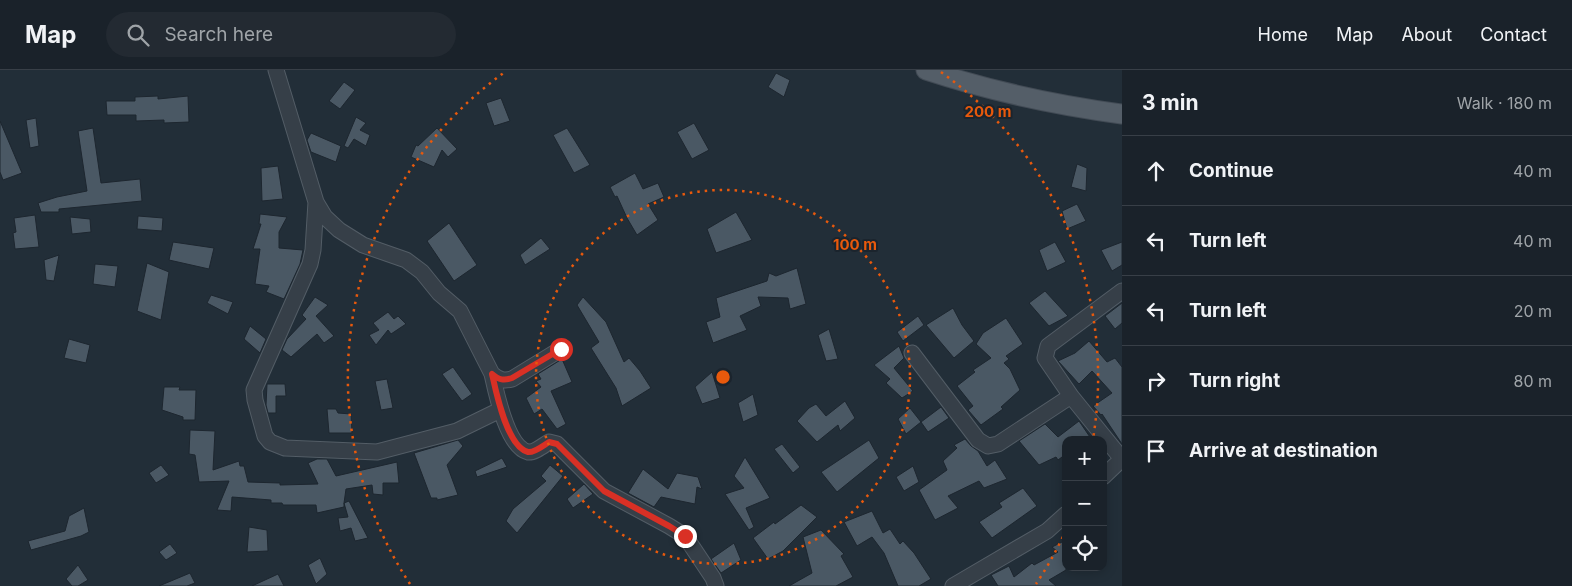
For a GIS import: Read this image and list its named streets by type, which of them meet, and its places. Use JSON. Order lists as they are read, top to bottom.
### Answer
{
  "page": {
    "header": "Map",
    "search": "Search here",
    "nav": [
      "Home",
      "Map",
      "About",
      "Contact"
    ],
    "heading": ["3 min", "Walk · 180 m"],
    "list": [
      ["Continue", "40 m"],
      ["Turn left", "40 m"],
      ["Turn left", "20 m"],
      ["Turn right", "80 m"],
      "Arrive at destination"
    ],
    "map_buttons": ["+", "−"]
  },
  "rings": ["200 m", "100 m"]
}
